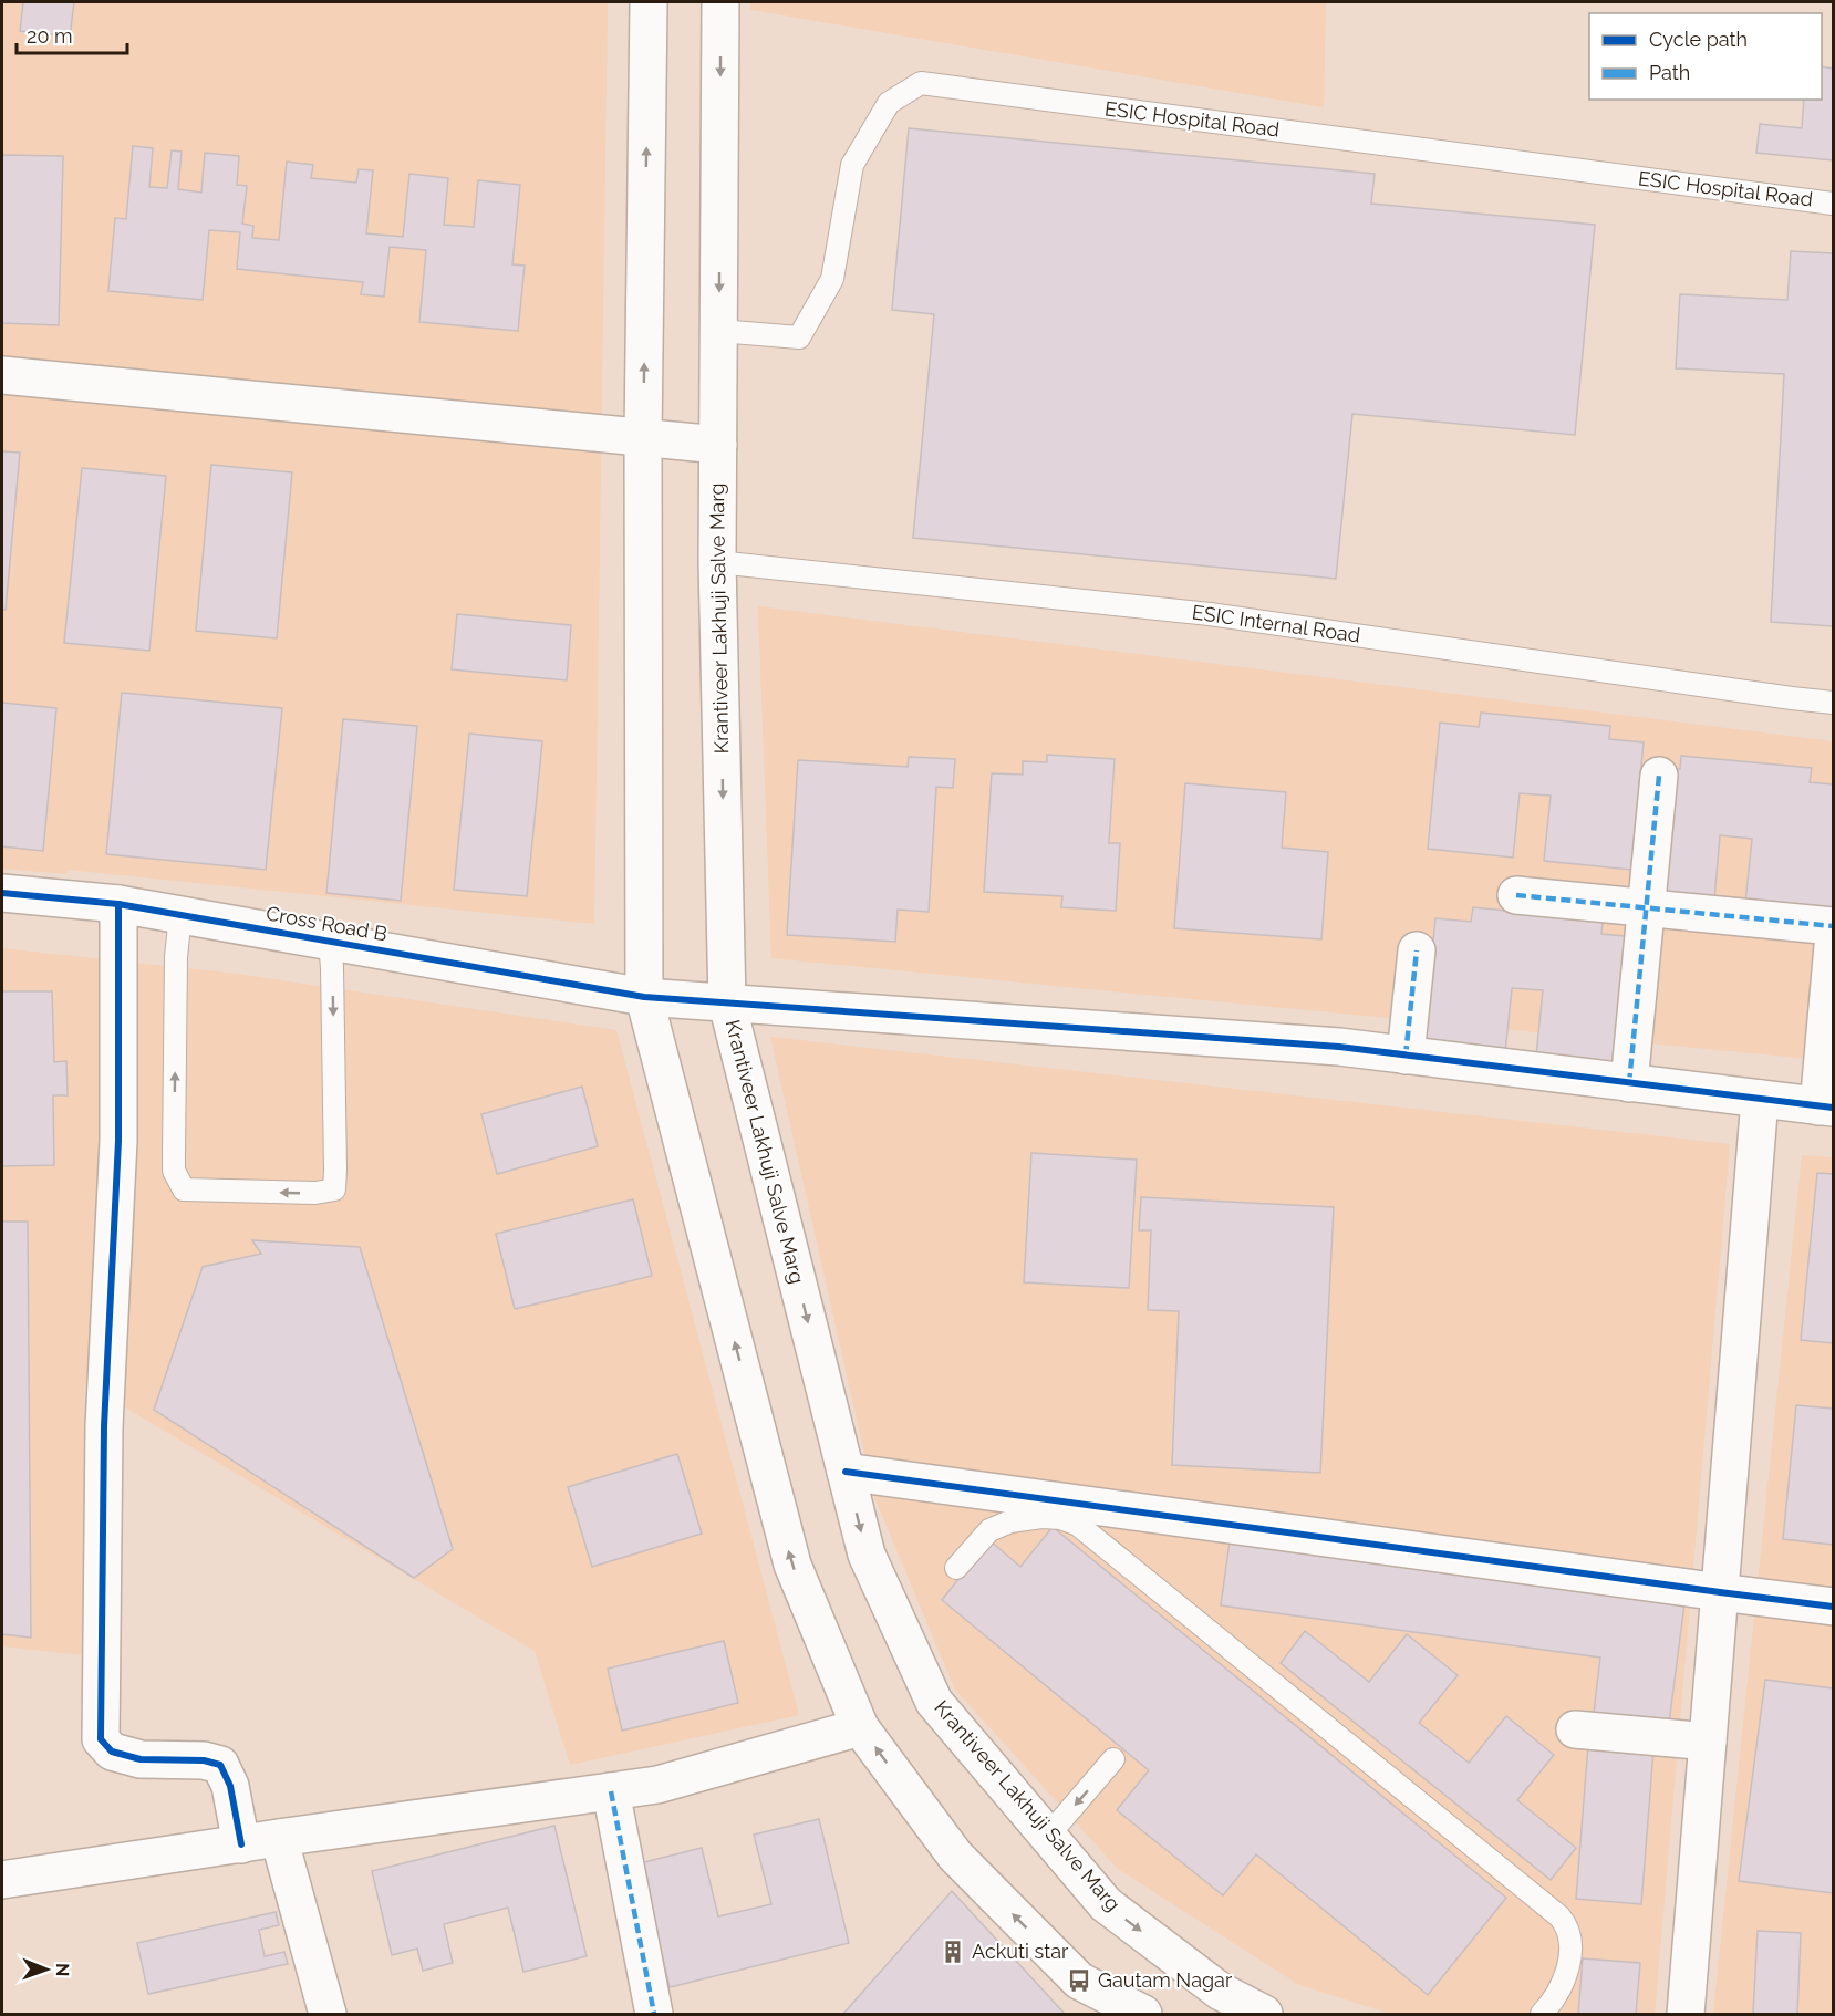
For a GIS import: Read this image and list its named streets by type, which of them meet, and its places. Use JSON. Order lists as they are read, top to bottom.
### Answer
{
  "streets": {
    "street": ["Krantiveer Lakhuji Salve Marg", "Cross Road B"],
    "lane": ["ESIC Hospital Road", "ESIC Internal Road"]
  },
  "crossings": [
    ["ESIC Hospital Road", "Krantiveer Lakhuji Salve Marg"],
    ["Krantiveer Lakhuji Salve Marg", "ESIC Internal Road"],
    ["Krantiveer Lakhuji Salve Marg", "Cross Road B"]
  ],
  "places": {
    "building": ["Ackuti star"],
    "bus stop": ["Gautam Nagar"]
  },
  "legend": ["Cycle path", "Path"],
  "scale_bar": "20 m",
  "north": "right"
}
